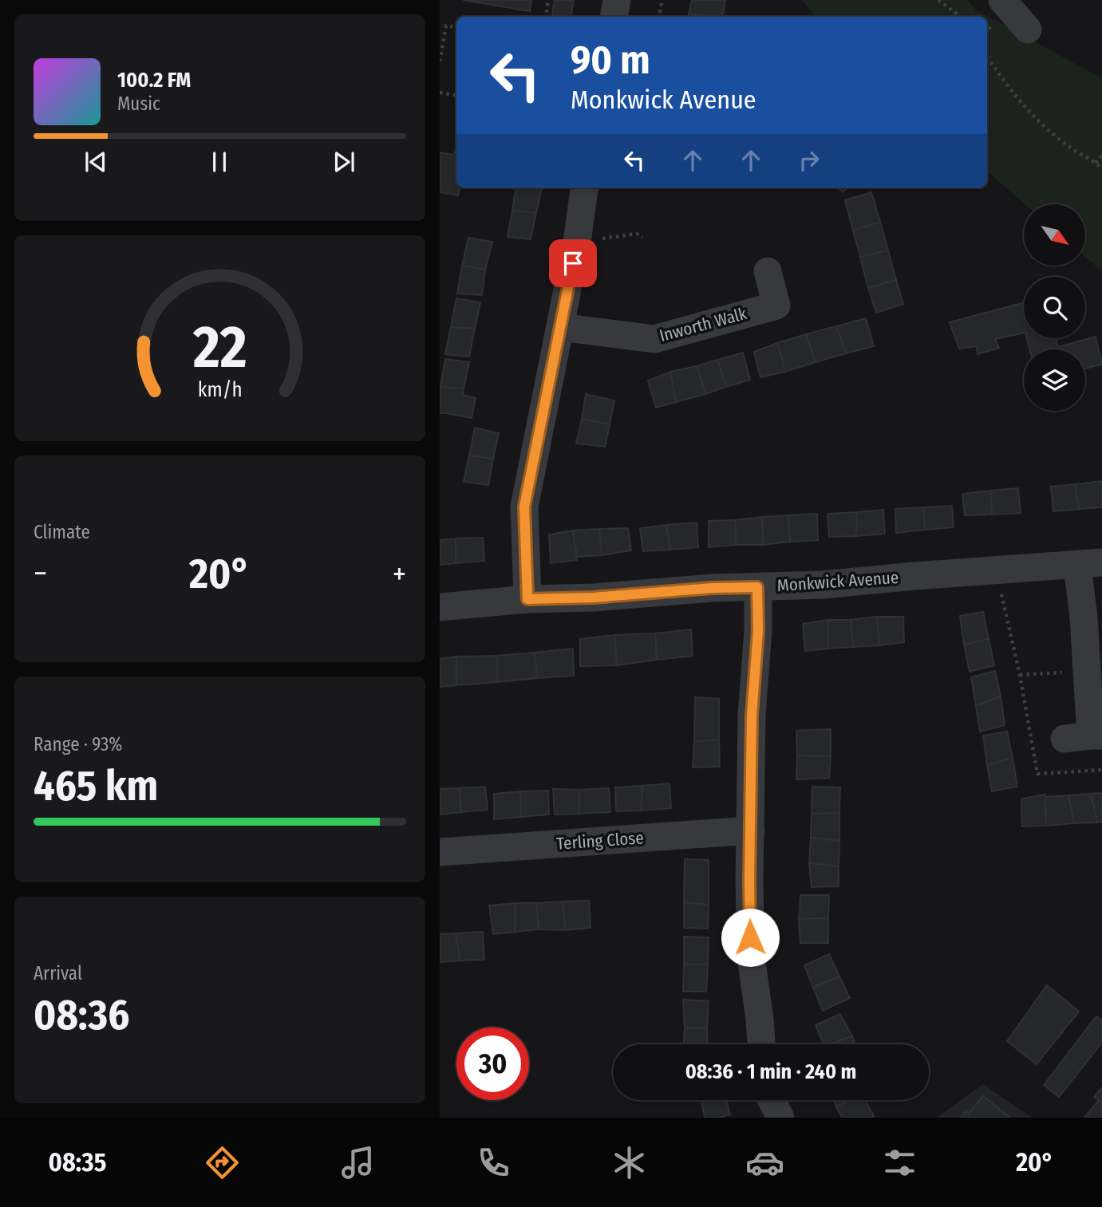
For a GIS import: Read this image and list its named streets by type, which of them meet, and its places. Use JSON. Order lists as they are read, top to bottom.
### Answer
{
  "streets": {
    "street": ["Inworth Walk", "Monkwick Avenue", "Terling Close"]
  },
  "north": "bottom right",
  "page": {
    "turn": ["90 m", "Monkwick Avenue"],
    "song": ["100.2 FM", "Music"],
    "tile": [
      "Climate",
      ["Range · 93%", "465 km"],
      ["Arrival", "08:36"]
    ],
    "heat": ["−", "20°", "+"],
    "limit": "30",
    "trip": "08:36 · 1 min · 240 m",
    "tabs": ["08:35", "20°"],
    "gauge": ["22", "km/h"]
  }
}
